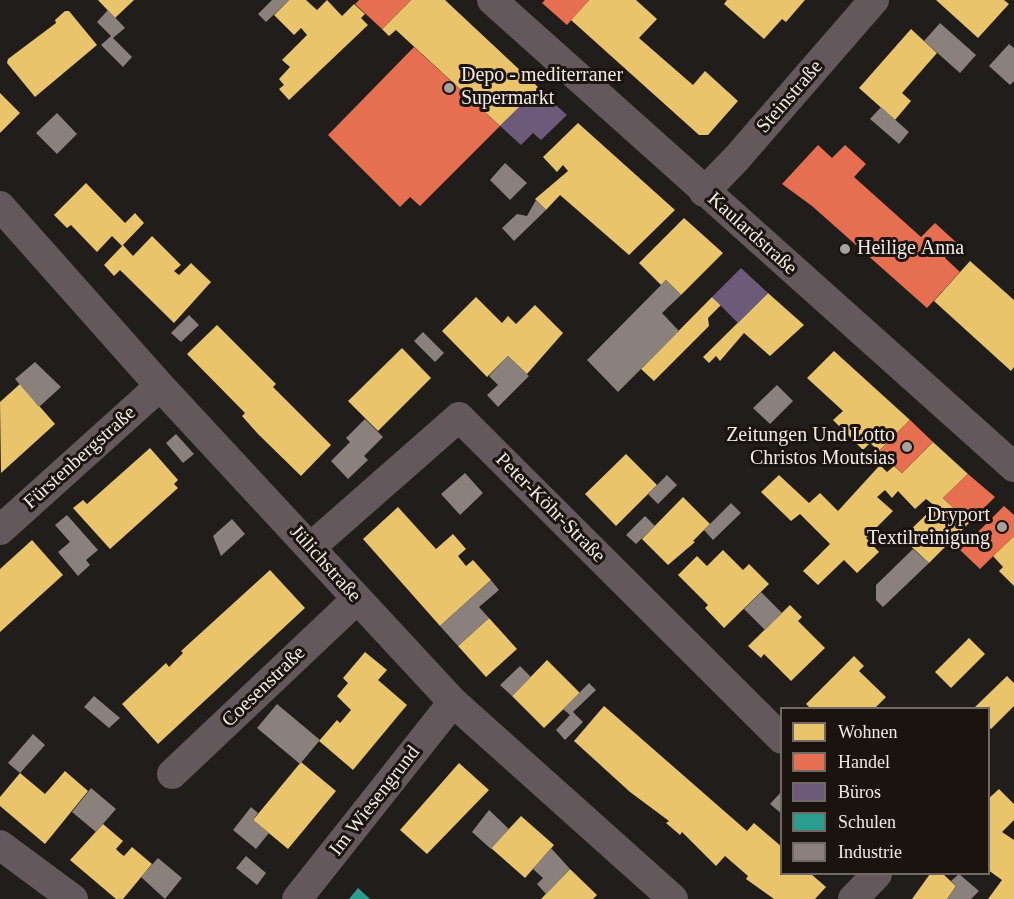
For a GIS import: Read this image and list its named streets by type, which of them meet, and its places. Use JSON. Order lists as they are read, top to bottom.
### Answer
{
  "streets": {
    "street": [
      "Steinstraße",
      "Kaulardstraße",
      "Fürstenbergstraße",
      "Peter-Köhr-Straße",
      "Jülichstraße",
      "Coesenstraße",
      "Im Wiesengrund"
    ]
  },
  "crossings": [
    ["Steinstraße", "Kaulardstraße"],
    ["Fürstenbergstraße", "Jülichstraße"],
    ["Peter-Köhr-Straße", "Jülichstraße"],
    ["Jülichstraße", "Coesenstraße"],
    ["Jülichstraße", "Im Wiesengrund"]
  ],
  "places": [
    "Depo - mediterraner Supermarkt",
    "Heilige Anna",
    "Zeitungen Und Lotto Christos Moutsias",
    "Dryport Textilreinigung"
  ],
  "legend": [
    "Wohnen",
    "Handel",
    "Büros",
    "Schulen",
    "Industrie"
  ]
}
